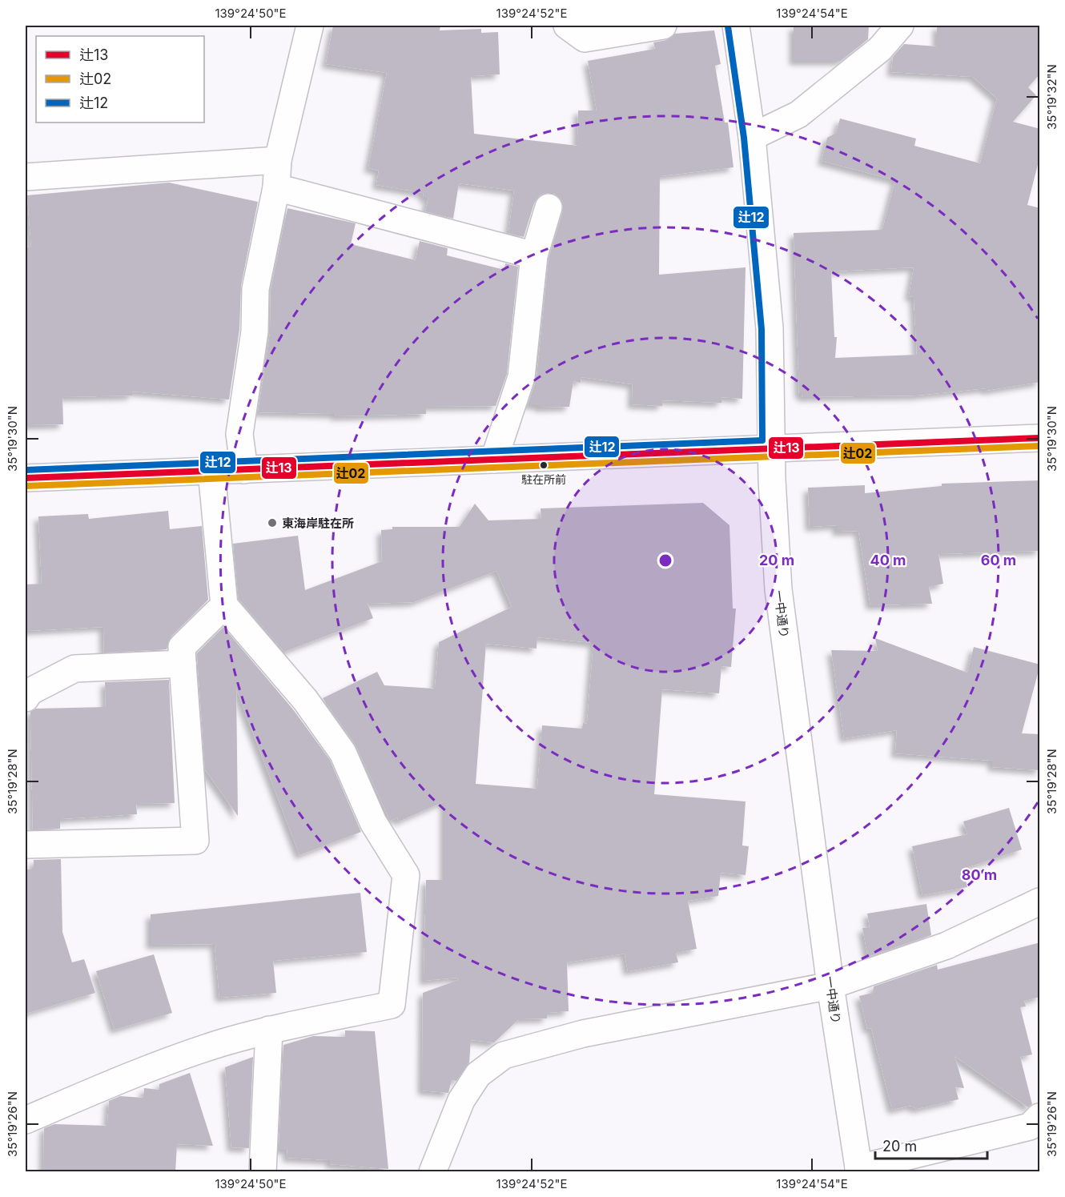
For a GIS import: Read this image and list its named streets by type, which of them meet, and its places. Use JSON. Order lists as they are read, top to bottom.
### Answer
{
  "streets": {
    "street": ["一中通り"]
  },
  "places": ["駐在所前", "東海岸駐在所"],
  "lines": ["transit line 辻12", "transit line 辻13", "transit line 辻02"],
  "legend": ["辻13", "辻02", "辻12"],
  "scale_bar": "20 m",
  "coordinates": [
    "139°24'50\"E",
    "139°24'52\"E",
    "139°24'54\"E",
    "35°19'32\"N",
    "35°19'30\"N",
    "35°19'28\"N",
    "35°19'26\"N"
  ],
  "rings": [
    "20 m",
    "40 m",
    "60 m",
    "80 m"
  ]
}
